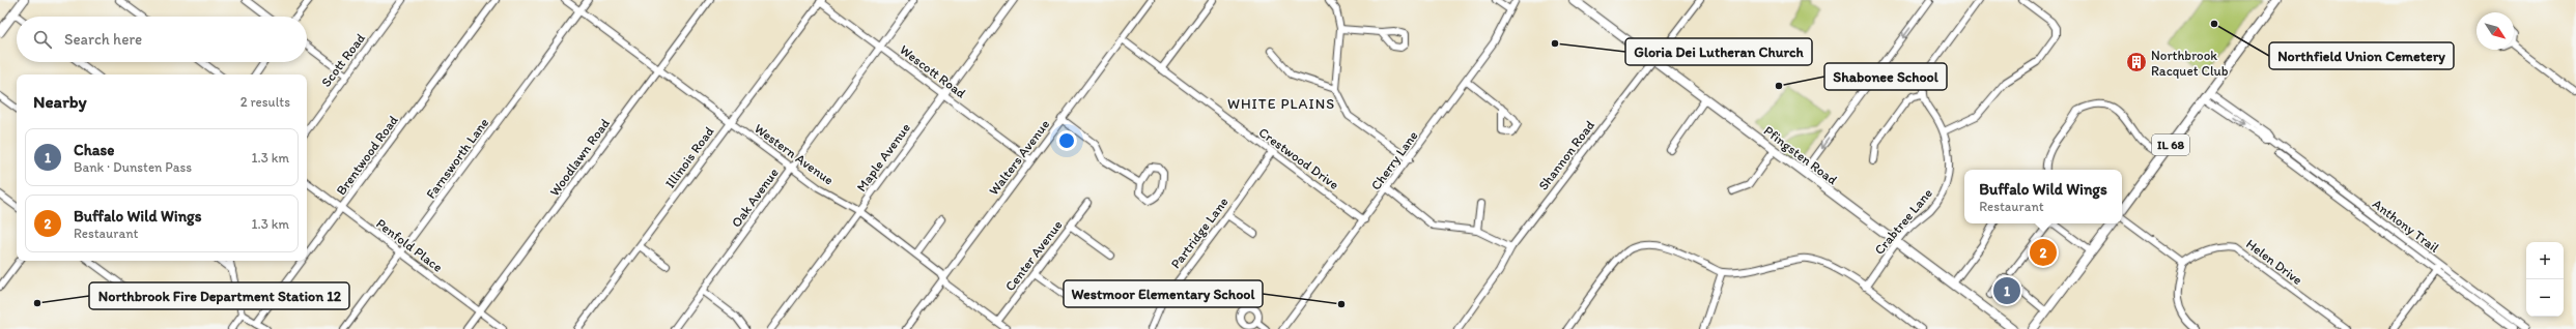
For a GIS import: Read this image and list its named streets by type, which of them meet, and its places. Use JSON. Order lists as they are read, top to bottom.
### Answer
{
  "streets": {
    "main road": ["IL 68", "Pfingsten Road"],
    "street": [
      "Scott Road",
      "Wescott Road",
      "Western Avenue",
      "Brentwood Road",
      "Shannon Road",
      "Woodlawn Road",
      "Illinois Road",
      "Maple Avenue",
      "Walters Avenue",
      "Farnsworth Lane",
      "Crestwood Drive",
      "Cherry Lane",
      "Oak Avenue",
      "Crabtree Lane",
      "Anthony Trail",
      "Partridge Lane",
      "Penfold Place",
      "Center Avenue",
      "Helen Drive"
    ]
  },
  "crossings": [
    ["Wescott Road", "Illinois Road"],
    ["Wescott Road", "Maple Avenue"],
    ["Wescott Road", "Walters Avenue"],
    ["Wescott Road", "Oak Avenue"],
    ["IL 68", "Anthony Trail"],
    ["Western Avenue", "Woodlawn Road"],
    ["Western Avenue", "Illinois Road"],
    ["Western Avenue", "Maple Avenue"],
    ["Western Avenue", "Walters Avenue"],
    ["Western Avenue", "Farnsworth Lane"],
    ["Western Avenue", "Oak Avenue"],
    ["Western Avenue", "Center Avenue"],
    ["Brentwood Road", "Penfold Place"],
    ["Shannon Road", "Pfingsten Road"],
    ["Pfingsten Road", "Crabtree Lane"],
    ["Woodlawn Road", "Penfold Place"],
    ["Walters Avenue", "Crestwood Drive"],
    ["Farnsworth Lane", "Penfold Place"],
    ["Crestwood Drive", "Cherry Lane"],
    ["Crestwood Drive", "Partridge Lane"]
  ],
  "districts": ["WHITE PLAINS"],
  "places": {
    "other": [
      "Northfield Union Cemetery",
      "Gloria Dei Lutheran Church",
      "Shabonee School",
      "Northbrook Fire Department Station 12",
      "Westmoor Elementary School"
    ],
    "building": ["Northbrook Racquet Club"]
  },
  "north": "bottom right",
  "page": {
    "search": "Search here",
    "heading": ["Nearby", "2 results"],
    "list": [
      {
        "mark": "1",
        "name": "Chase",
        "note": "Bank · Dunsten Pass",
        "value": "1.3 km"
      },
      {
        "mark": "2",
        "name": "Buffalo Wild Wings",
        "note": "Restaurant",
        "value": "1.3 km"
      }
    ],
    "popup": ["Buffalo Wild Wings", "Restaurant"],
    "pins": ["2", "1"],
    "map_buttons": ["+", "−"]
  }
}
